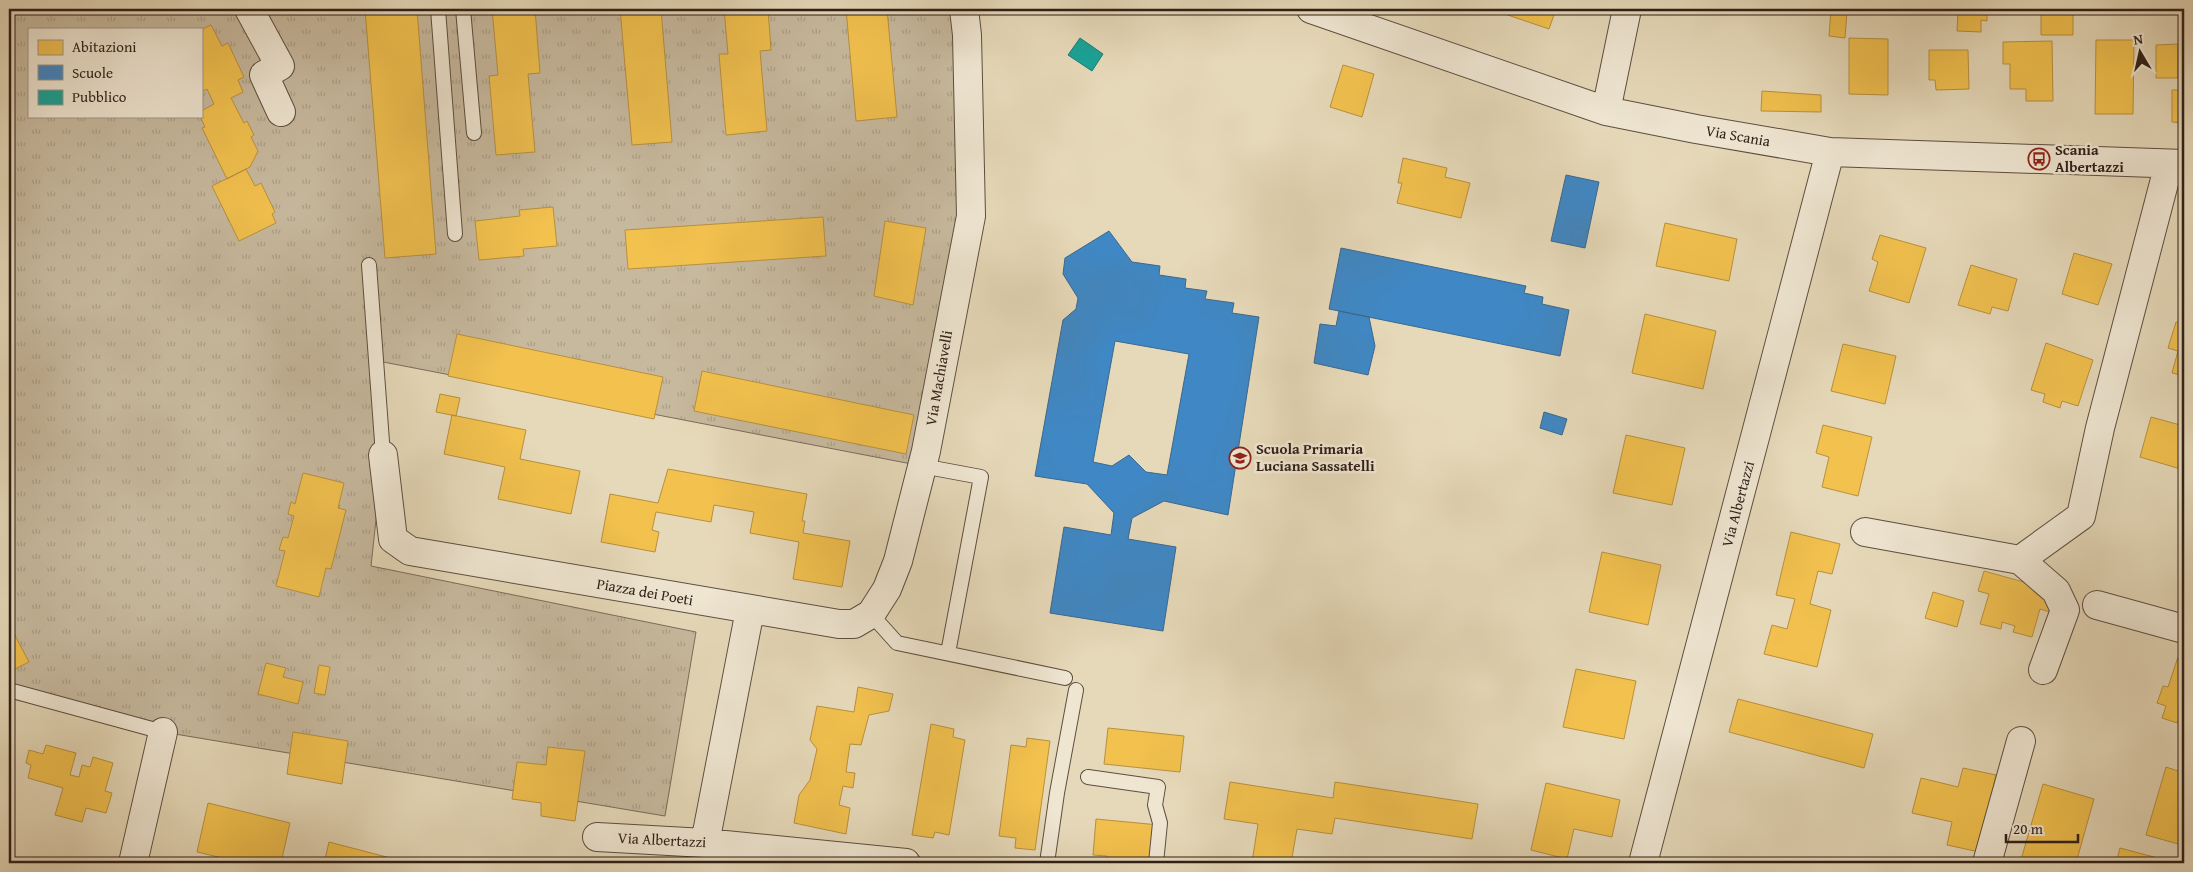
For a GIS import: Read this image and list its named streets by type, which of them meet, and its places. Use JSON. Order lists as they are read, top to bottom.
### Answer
{
  "streets": {
    "street": [
      "Via Scania",
      "Via Machiavelli",
      "Via Albertazzi",
      "Piazza dei Poeti"
    ]
  },
  "crossings": [
    ["Via Scania", "Via Albertazzi"]
  ],
  "places": {
    "bus stop": ["Scania Albertazzi"],
    "school or university": ["Scuola Primaria Luciana Sassatelli"]
  },
  "legend": ["Abitazioni", "Scuole", "Pubblico"],
  "scale_bar": "20 m",
  "north": "top"
}
